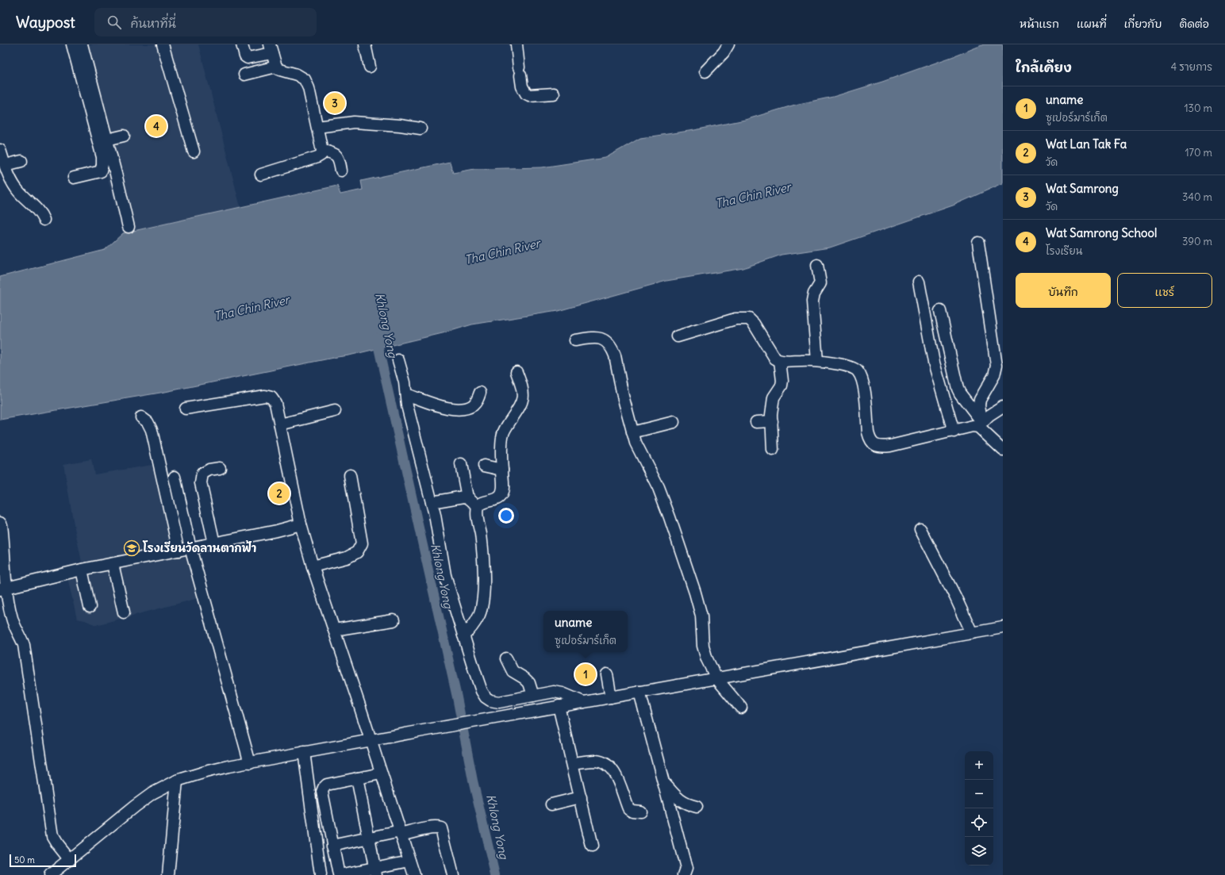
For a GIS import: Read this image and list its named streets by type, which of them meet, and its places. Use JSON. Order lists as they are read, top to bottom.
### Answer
{
  "water": ["Tha Chin River", "Khlong Yong"],
  "places": {
    "school or university": ["โรงเรียนวัดลานตากฟ้า"]
  },
  "scale_bar": "50 m",
  "page": {
    "header": "Waypost",
    "search": "ค้นหาที่นี่",
    "nav": [
      "หน้าแรก",
      "แผนที่",
      "เกี่ยวกับ",
      "ติดต่อ"
    ],
    "heading": ["ใกล้เคียง", "4 รายการ"],
    "list": [
      {
        "mark": "1",
        "name": "uname",
        "note": "ซูเปอร์มาร์เก็ต",
        "value": "130 m"
      },
      {
        "mark": "2",
        "name": "Wat Lan Tak Fa",
        "note": "วัด",
        "value": "170 m"
      },
      {
        "mark": "3",
        "name": "Wat Samrong",
        "note": "วัด",
        "value": "340 m"
      },
      {
        "mark": "4",
        "name": "Wat Samrong School",
        "note": "โรงเรียน",
        "value": "390 m"
      }
    ],
    "pins": [
      "3",
      "4",
      "2",
      "1"
    ],
    "buttons": ["บันทึก", "แชร์"],
    "popup": ["uname", "ซูเปอร์มาร์เก็ต"],
    "map_buttons": ["+", "−"],
    "scale": "50 m"
  }
}
